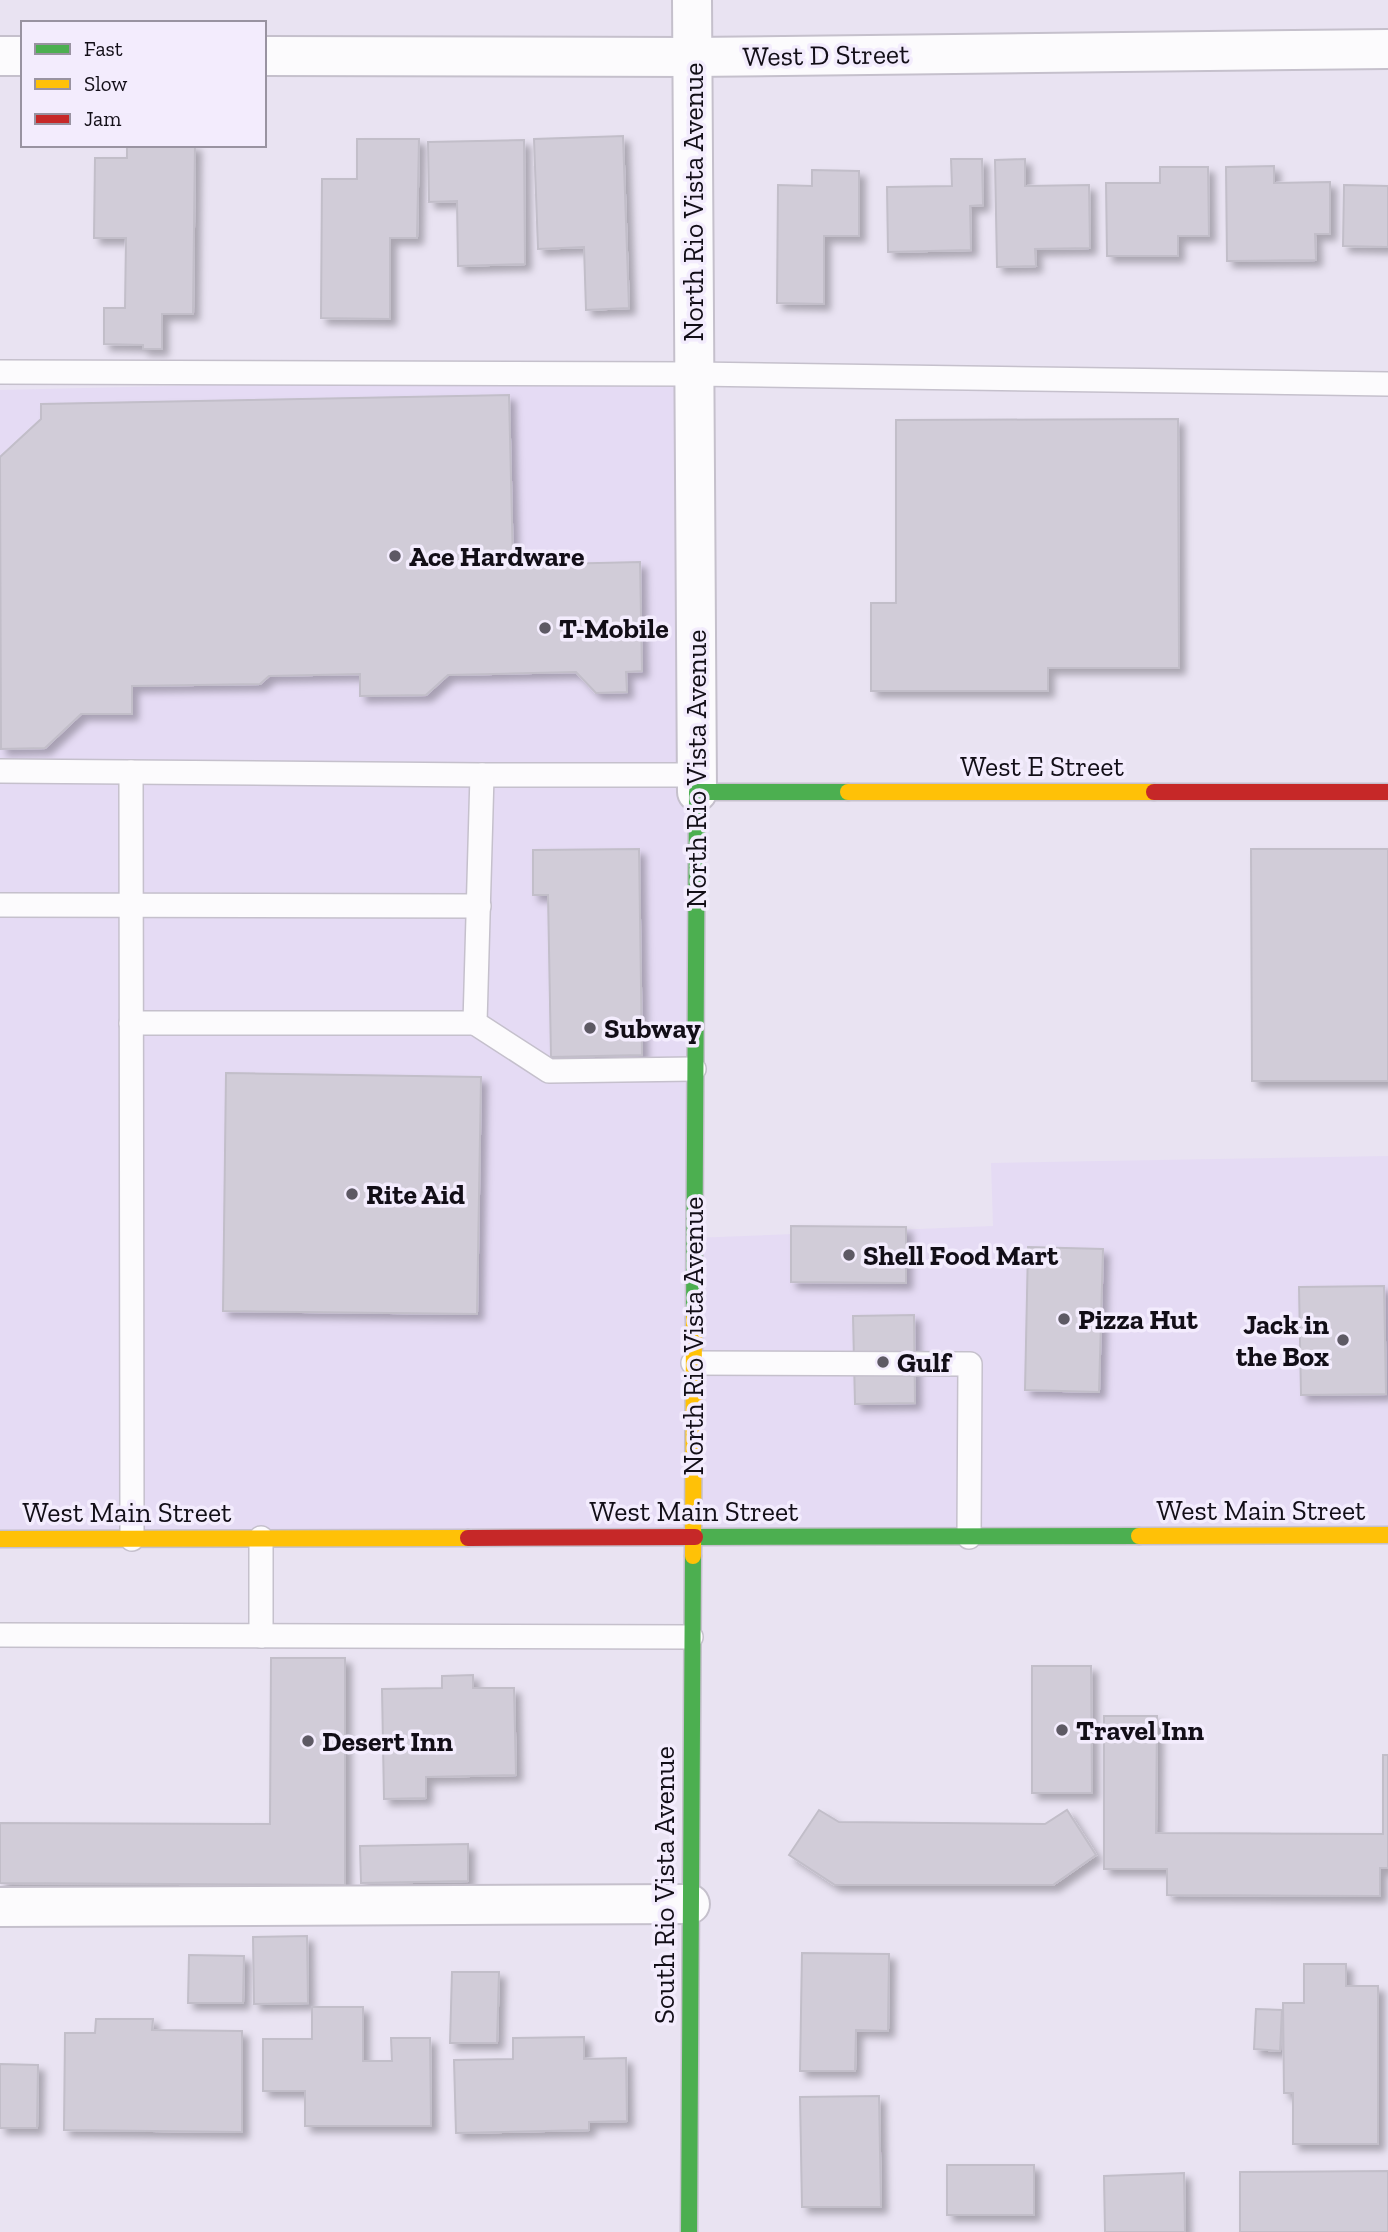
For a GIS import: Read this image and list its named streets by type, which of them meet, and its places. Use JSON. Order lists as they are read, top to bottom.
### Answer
{
  "streets": {
    "main road": [
      "North Rio Vista Avenue",
      "West E Street",
      "West Main Street",
      "South Rio Vista Avenue"
    ],
    "street": ["West D Street"]
  },
  "crossings": [
    ["West D Street", "North Rio Vista Avenue"],
    ["North Rio Vista Avenue", "West E Street"],
    ["North Rio Vista Avenue", "West Main Street"],
    ["North Rio Vista Avenue", "South Rio Vista Avenue"],
    ["West Main Street", "South Rio Vista Avenue"]
  ],
  "places": [
    "Ace Hardware",
    "T-Mobile",
    "Subway",
    "Rite Aid",
    "Shell Food Mart",
    "Pizza Hut",
    "Jack in the Box",
    "Gulf",
    "Travel Inn",
    "Desert Inn"
  ],
  "legend": ["Fast", "Slow", "Jam"]
}
